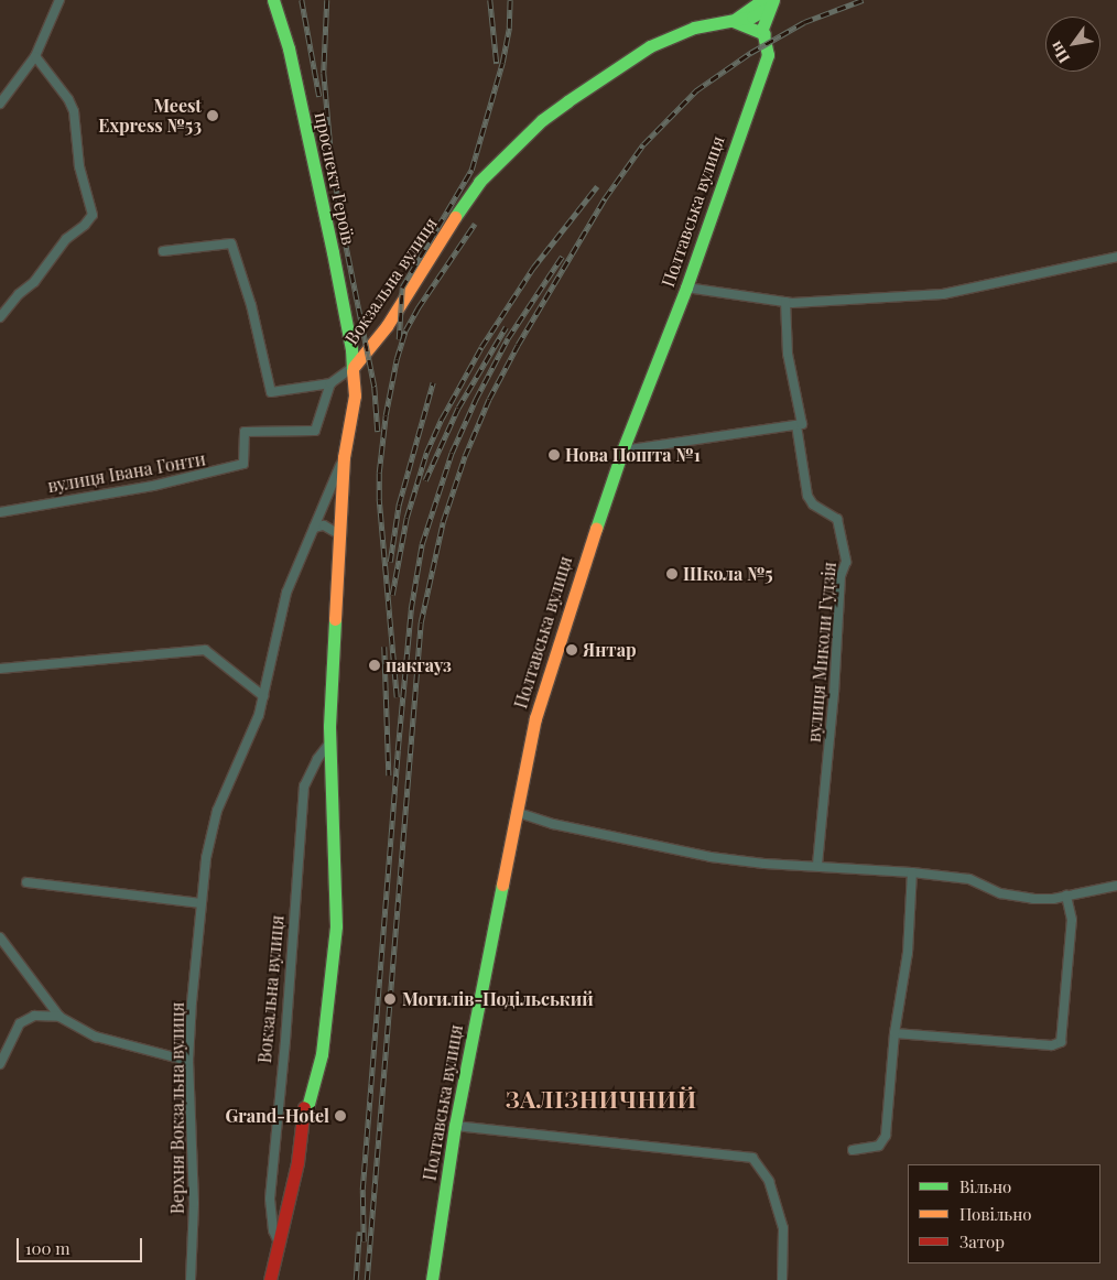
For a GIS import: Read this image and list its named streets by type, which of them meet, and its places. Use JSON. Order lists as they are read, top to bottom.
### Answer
{
  "streets": {
    "main road": ["проспект Героїв", "Полтавська вулиця", "Вокзальна вулиця"],
    "street": ["вулиця Івана Гонти", "вулиця Миколи Гудзія", "Верхня Вокзальна вулиця"]
  },
  "crossings": [
    ["проспект Героїв", "Вокзальна вулиця"],
    ["Полтавська вулиця", "Вокзальна вулиця"],
    ["Вокзальна вулиця", "Верхня Вокзальна вулиця"]
  ],
  "districts": ["ЗАЛІЗНИЧНИЙ"],
  "places": [
    "Meest Express №53",
    "Нова Пошта №1",
    "Школа №5",
    "Янтар",
    "пакгауз",
    "Могилів-Подільський",
    "Grand-Hotel"
  ],
  "legend": ["Вільно", "Повільно", "Затор"],
  "scale_bar": "100 m",
  "north": "bottom left"
}
